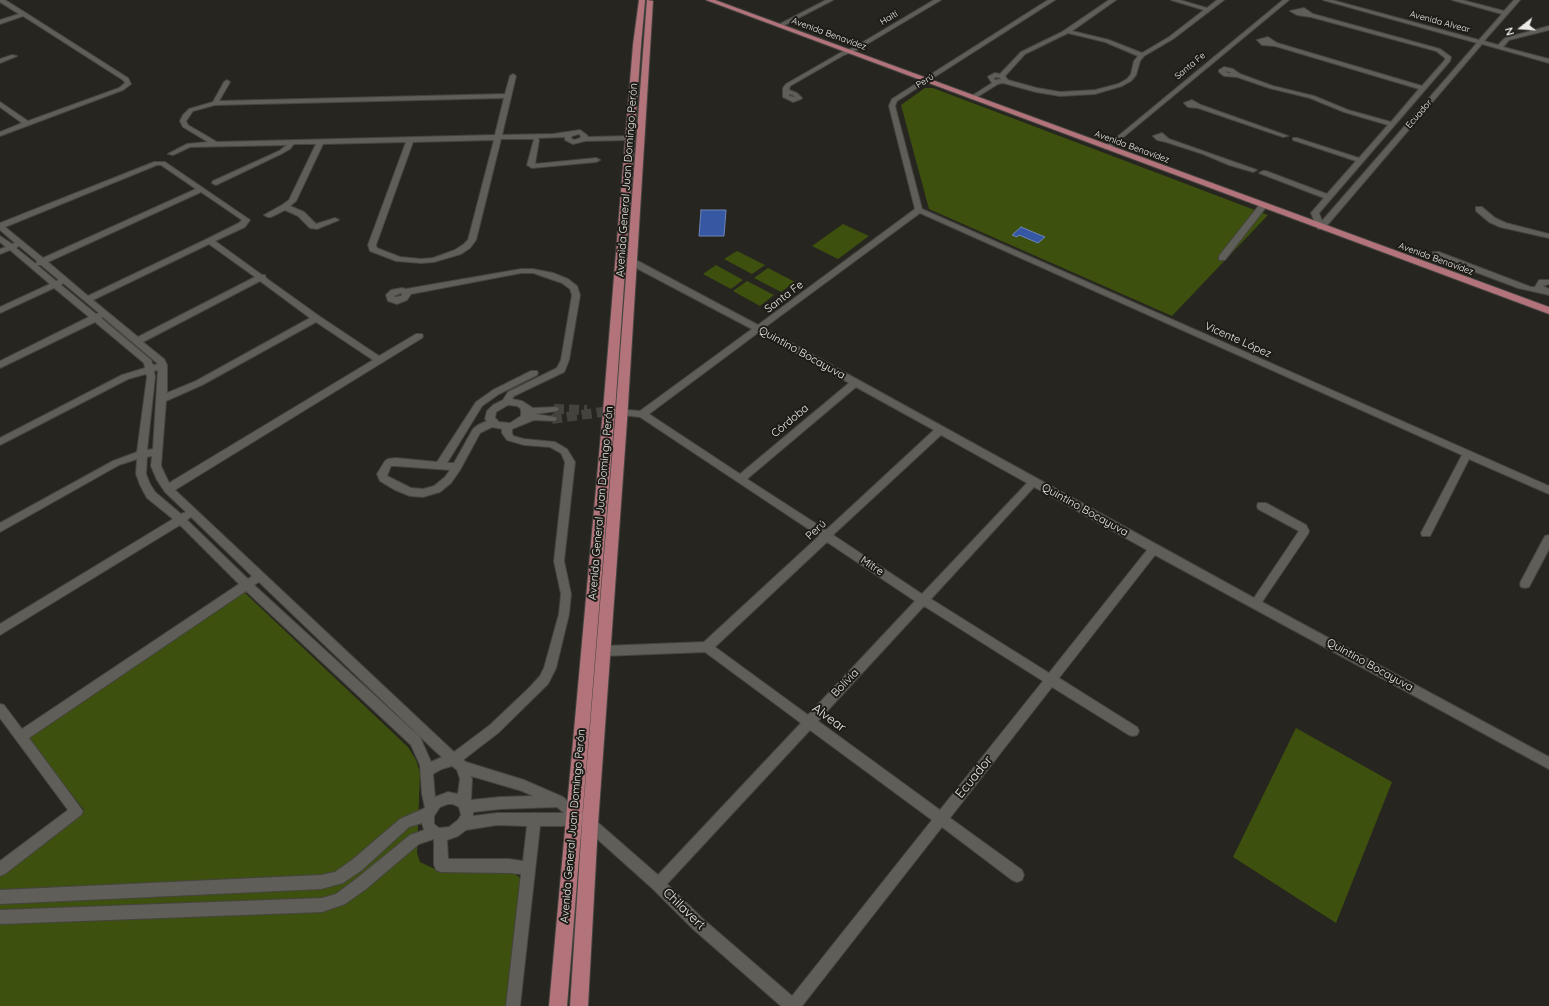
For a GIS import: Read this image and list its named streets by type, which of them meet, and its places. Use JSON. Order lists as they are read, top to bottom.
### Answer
{
  "streets": {
    "main road": ["Avenida Benavídez", "Avenida General Juan Domingo Perón"],
    "street": [
      "Haití",
      "Avenida Alvear",
      "Santa Fe",
      "Perú",
      "Ecuador",
      "Vicente López",
      "Quintino Bocayuva",
      "Córdoba",
      "Mitre",
      "Bolivia",
      "Alvear",
      "Chilavert"
    ]
  },
  "crossings": [
    ["Haití", "Avenida Benavídez"],
    ["Avenida Alvear", "Ecuador"],
    ["Avenida Benavídez", "Santa Fe"],
    ["Avenida Benavídez", "Perú"],
    ["Avenida Benavídez", "Ecuador"],
    ["Santa Fe", "Perú"],
    ["Santa Fe", "Vicente López"],
    ["Santa Fe", "Quintino Bocayuva"],
    ["Santa Fe", "Mitre"],
    ["Perú", "Vicente López"],
    ["Perú", "Quintino Bocayuva"],
    ["Perú", "Mitre"],
    ["Perú", "Alvear"],
    ["Ecuador", "Quintino Bocayuva"],
    ["Ecuador", "Mitre"],
    ["Ecuador", "Alvear"],
    ["Ecuador", "Chilavert"],
    ["Avenida General Juan Domingo Perón", "Quintino Bocayuva"],
    ["Avenida General Juan Domingo Perón", "Chilavert"],
    ["Quintino Bocayuva", "Córdoba"],
    ["Quintino Bocayuva", "Bolivia"],
    ["Córdoba", "Mitre"],
    ["Mitre", "Bolivia"],
    ["Bolivia", "Alvear"],
    ["Bolivia", "Chilavert"]
  ],
  "north": "left"
}
